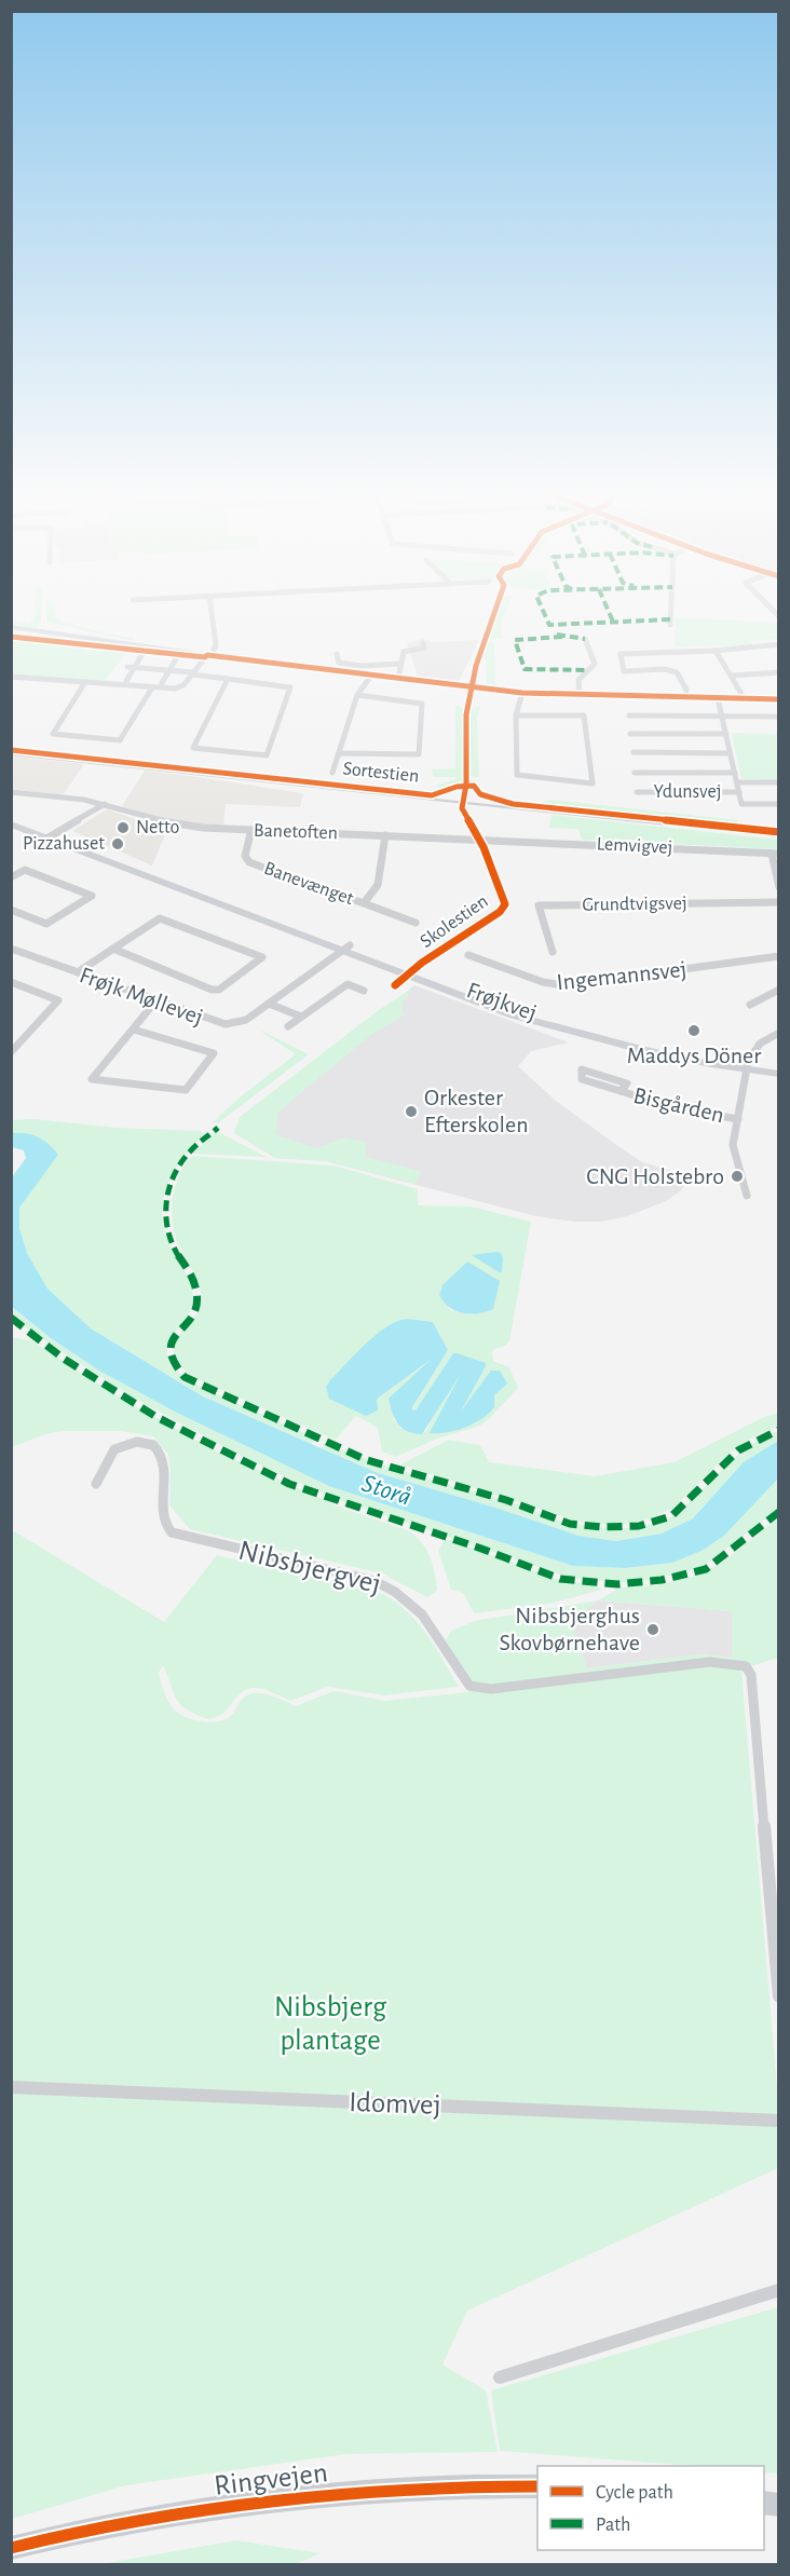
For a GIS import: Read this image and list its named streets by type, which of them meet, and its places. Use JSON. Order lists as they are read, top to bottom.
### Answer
{
  "streets": {
    "main road": ["Ringvejen"],
    "street": [
      "Ydunsvej",
      "Banetoften",
      "Lemvigvej",
      "Banevænget",
      "Grundtvigsvej",
      "Ingemannsvej",
      "Frøjk Møllevej",
      "Frøjkvej",
      "Bisgården",
      "Nibsbjergvej",
      "Idomvej"
    ],
    "cycle path": ["Sortestien", "Skolestien"]
  },
  "crossings": [
    ["Banetoften", "Lemvigvej"],
    ["Banetoften", "Banevænget"],
    ["Frøjk Møllevej", "Frøjkvej"]
  ],
  "water": ["Storå"],
  "parks": ["Nibsbjerg plantage"],
  "places": [
    "Netto",
    "Pizzahuset",
    "Maddys Döner",
    "Orkester Efterskolen",
    "CNG Holstebro",
    "Nibsbjerghus Skovbørnehave"
  ],
  "legend": ["Cycle path", "Path"]
}
